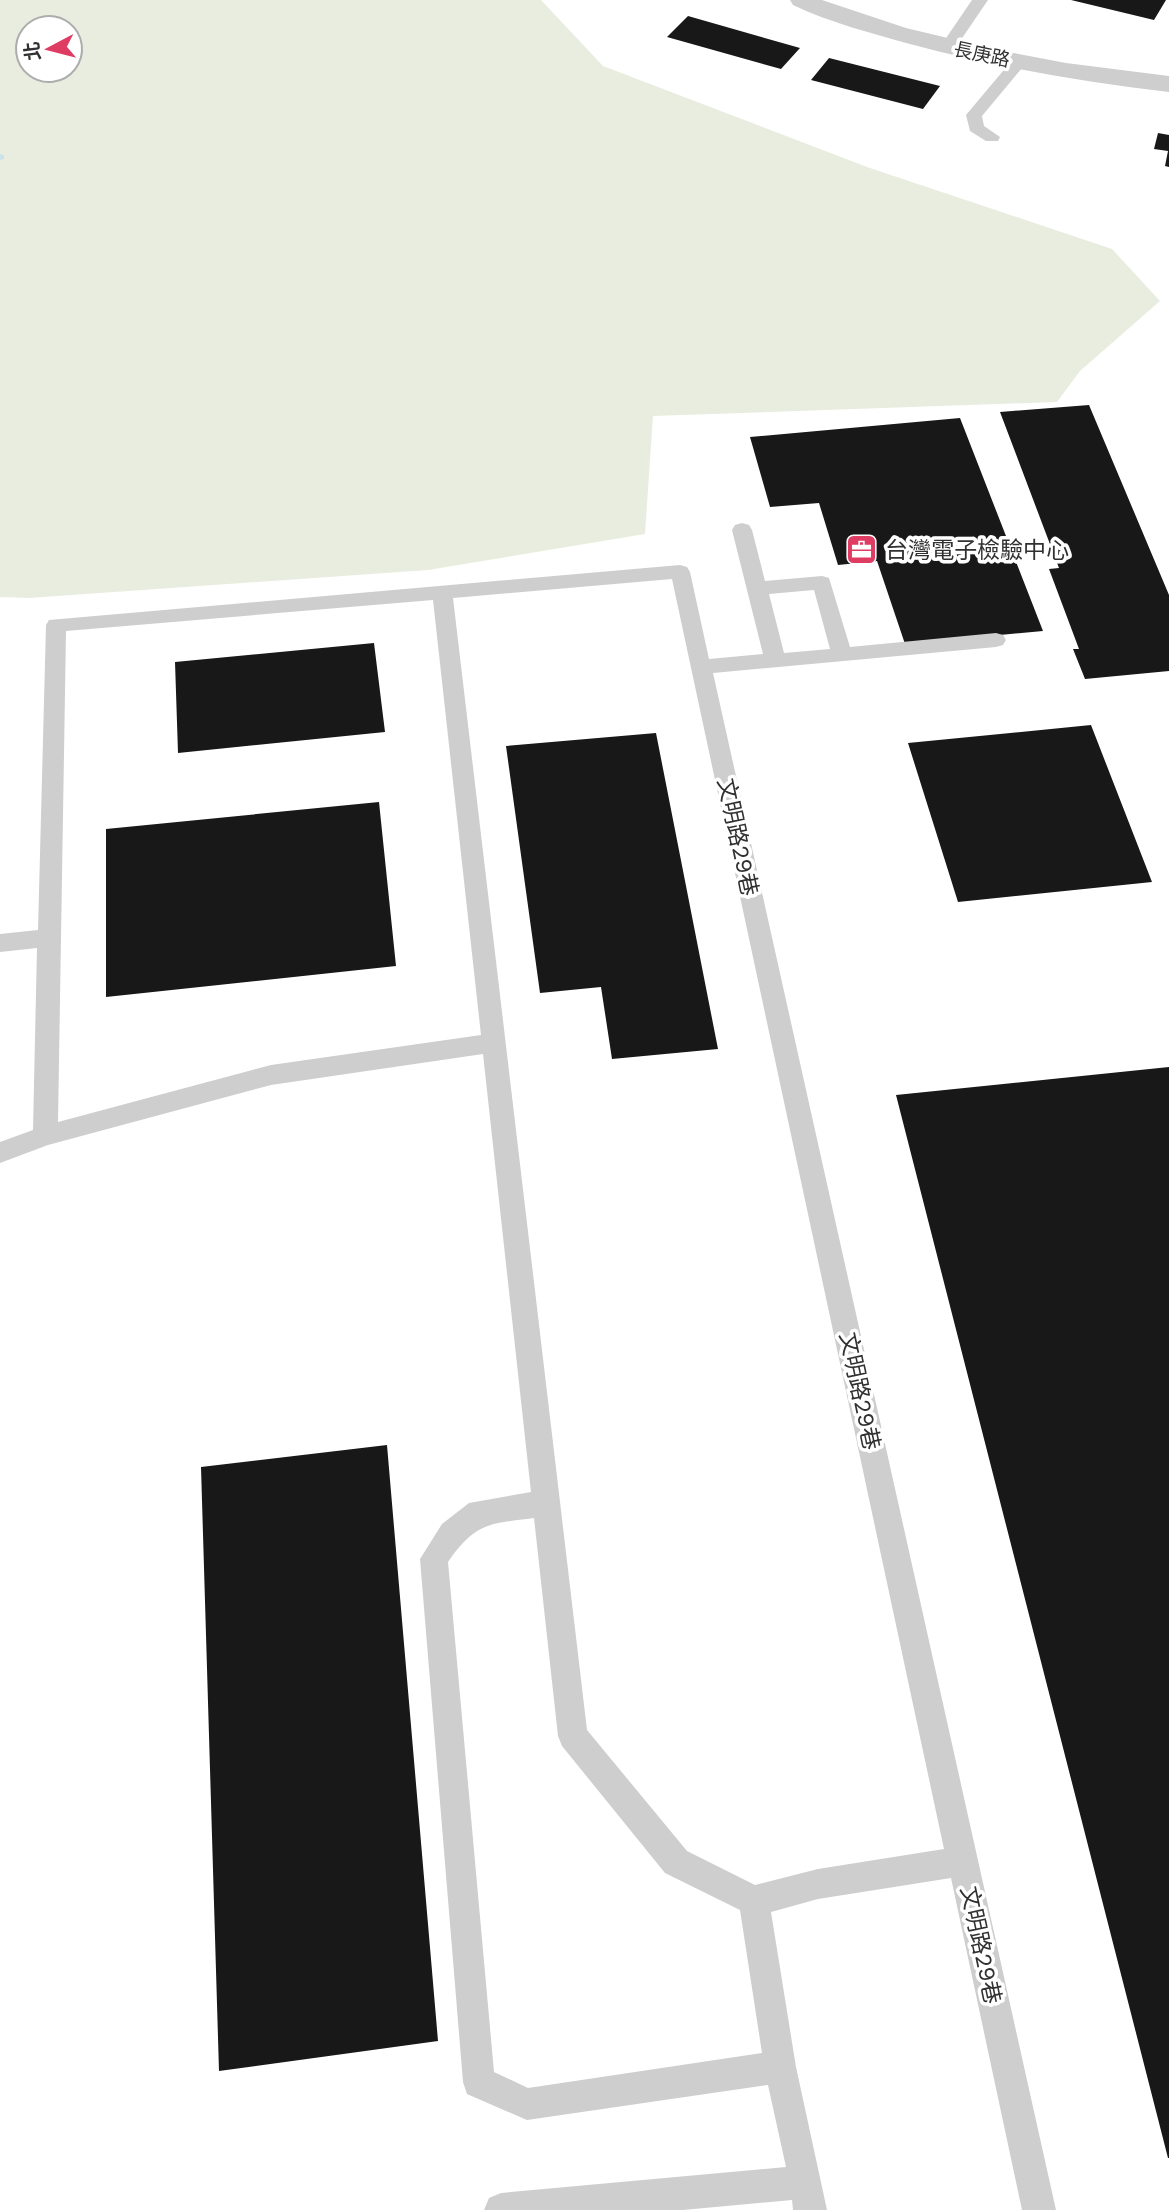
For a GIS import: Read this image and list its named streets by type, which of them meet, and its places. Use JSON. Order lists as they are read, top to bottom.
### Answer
{
  "streets": {
    "street": ["長庚路"],
    "lane": ["文明路29巷"]
  },
  "places": {
    "office": ["台灣電子檢驗中心"]
  },
  "north": "left"
}
